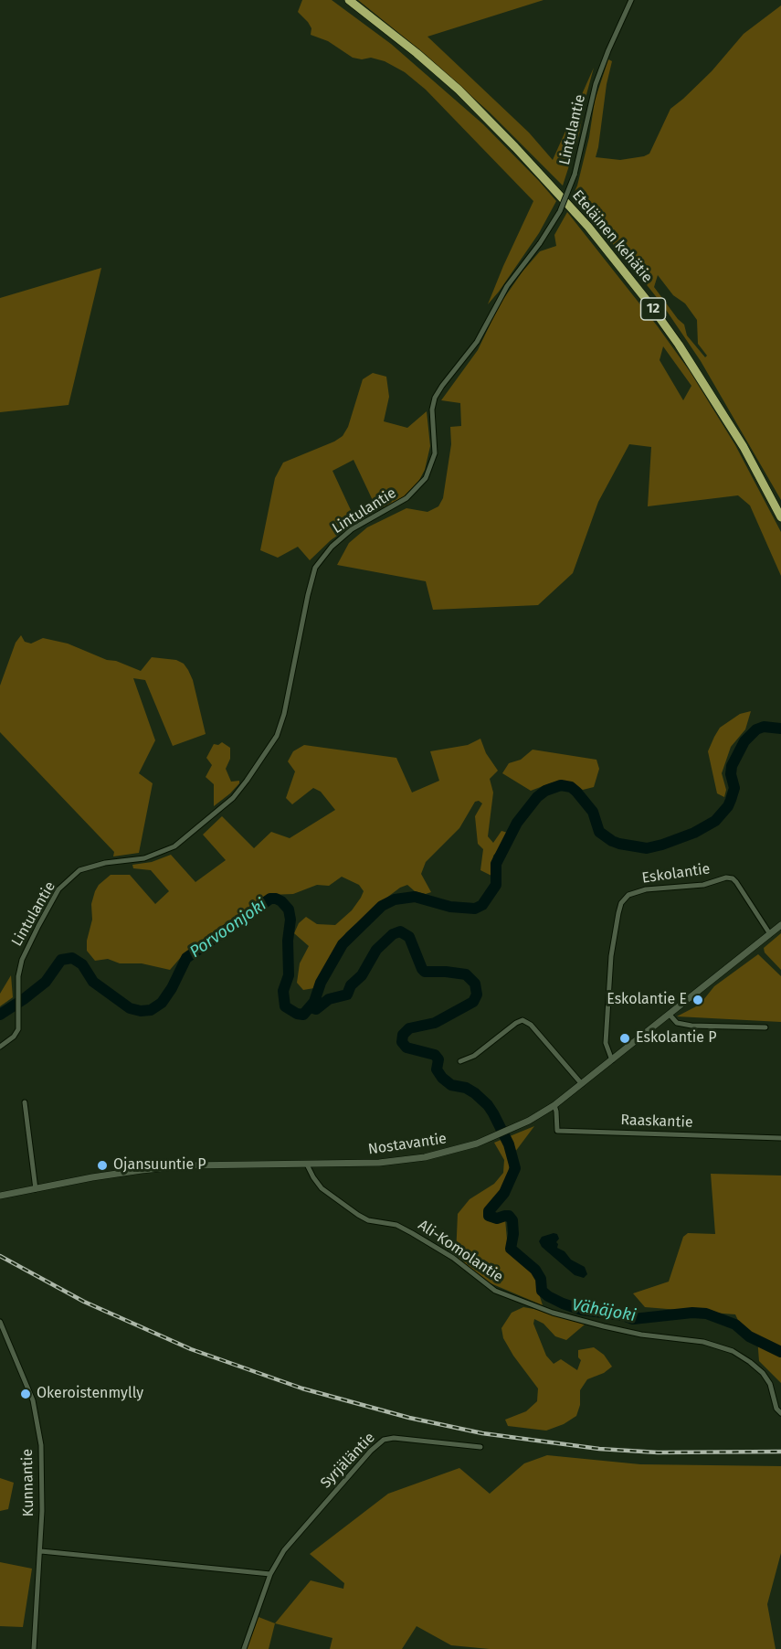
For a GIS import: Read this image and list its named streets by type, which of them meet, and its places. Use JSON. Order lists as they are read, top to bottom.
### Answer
{
  "streets": {
    "highway": ["Eteläinen kehätie", "12"],
    "street": [
      "Lintulantie",
      "Eskolantie",
      "Raaskantie",
      "Nostavantie",
      "Ali-Komolantie",
      "Syrjäläntie",
      "Kunnantie"
    ]
  },
  "crossings": [
    ["Eskolantie", "Nostavantie"],
    ["Raaskantie", "Nostavantie"],
    ["Nostavantie", "Ali-Komolantie"]
  ],
  "water": ["Porvoonjoki", "Vähäjoki"],
  "places": [
    "Eskolantie E",
    "Eskolantie P",
    "Ojansuuntie P",
    "Okeroistenmylly"
  ]
}
